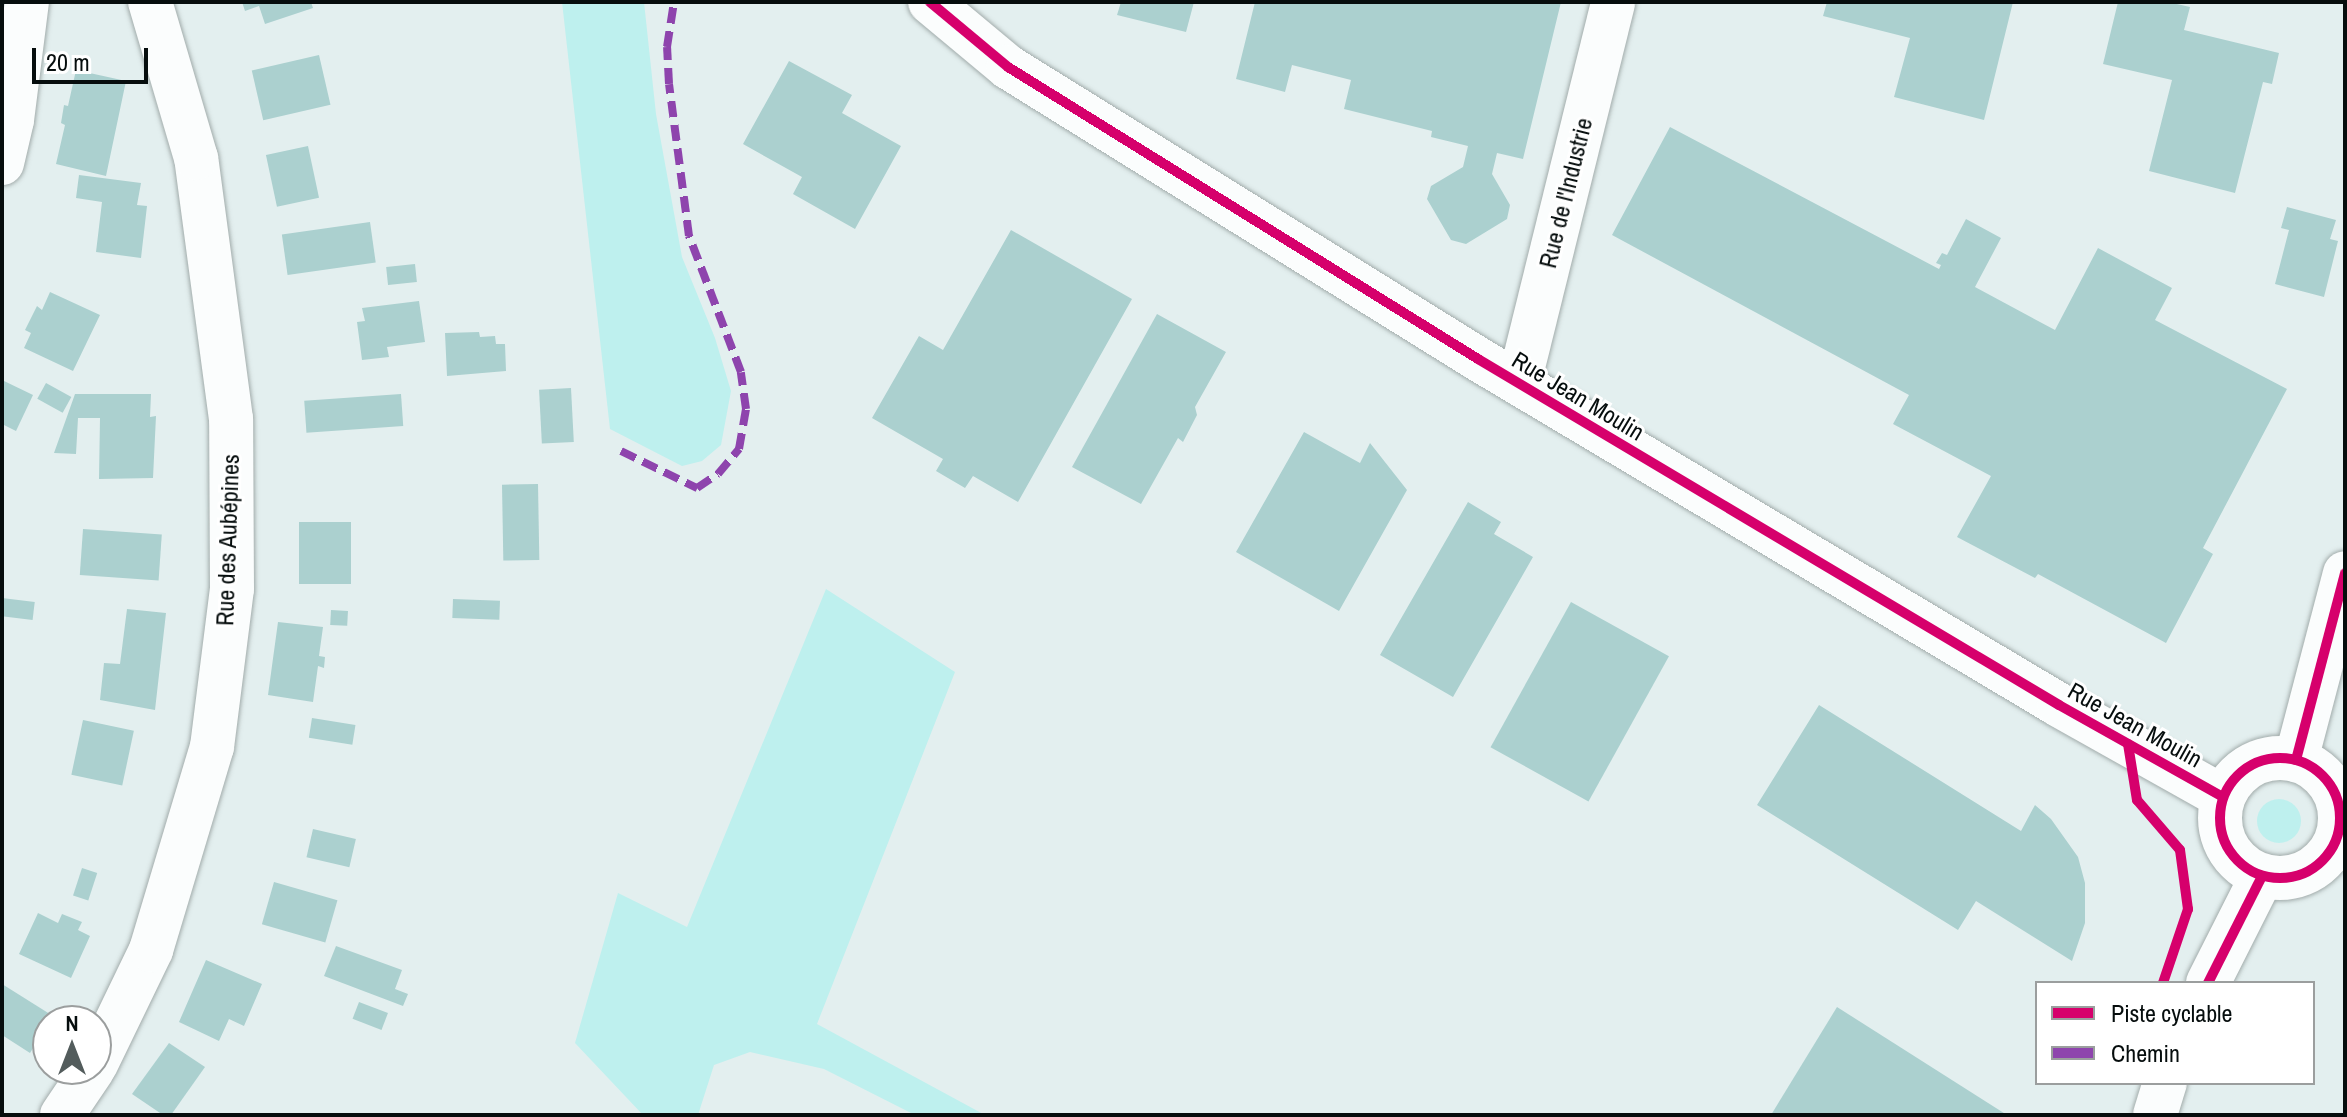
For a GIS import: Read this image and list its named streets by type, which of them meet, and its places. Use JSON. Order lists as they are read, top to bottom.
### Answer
{
  "streets": {
    "street": ["Rue de l'Industrie", "Rue Jean Moulin", "Rue des Aubépines"]
  },
  "crossings": [
    ["Rue de l'Industrie", "Rue Jean Moulin"]
  ],
  "legend": ["Piste cyclable", "Chemin"],
  "scale_bar": "20 m",
  "north": "top"
}
